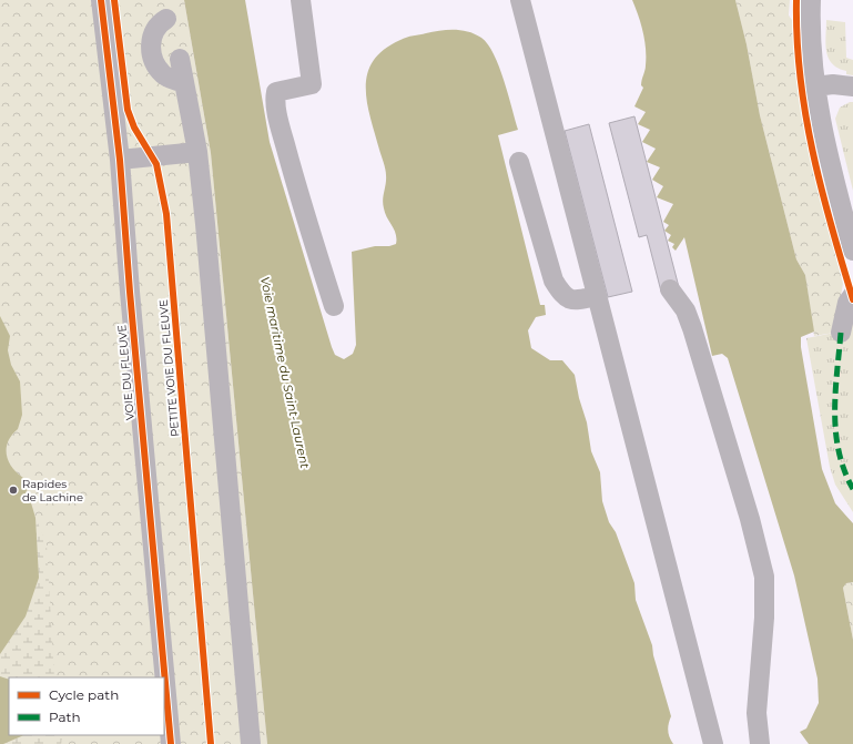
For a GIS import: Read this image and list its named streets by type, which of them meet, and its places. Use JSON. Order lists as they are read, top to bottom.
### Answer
{
  "streets": {
    "street": ["VOIE DU FLEUVE"],
    "cycle path": ["PETITE VOIE DU FLEUVE"]
  },
  "water": ["Voie maritime du Saint-Laurent"],
  "places": ["Rapides de Lachine"],
  "legend": ["Cycle path", "Path"]
}
